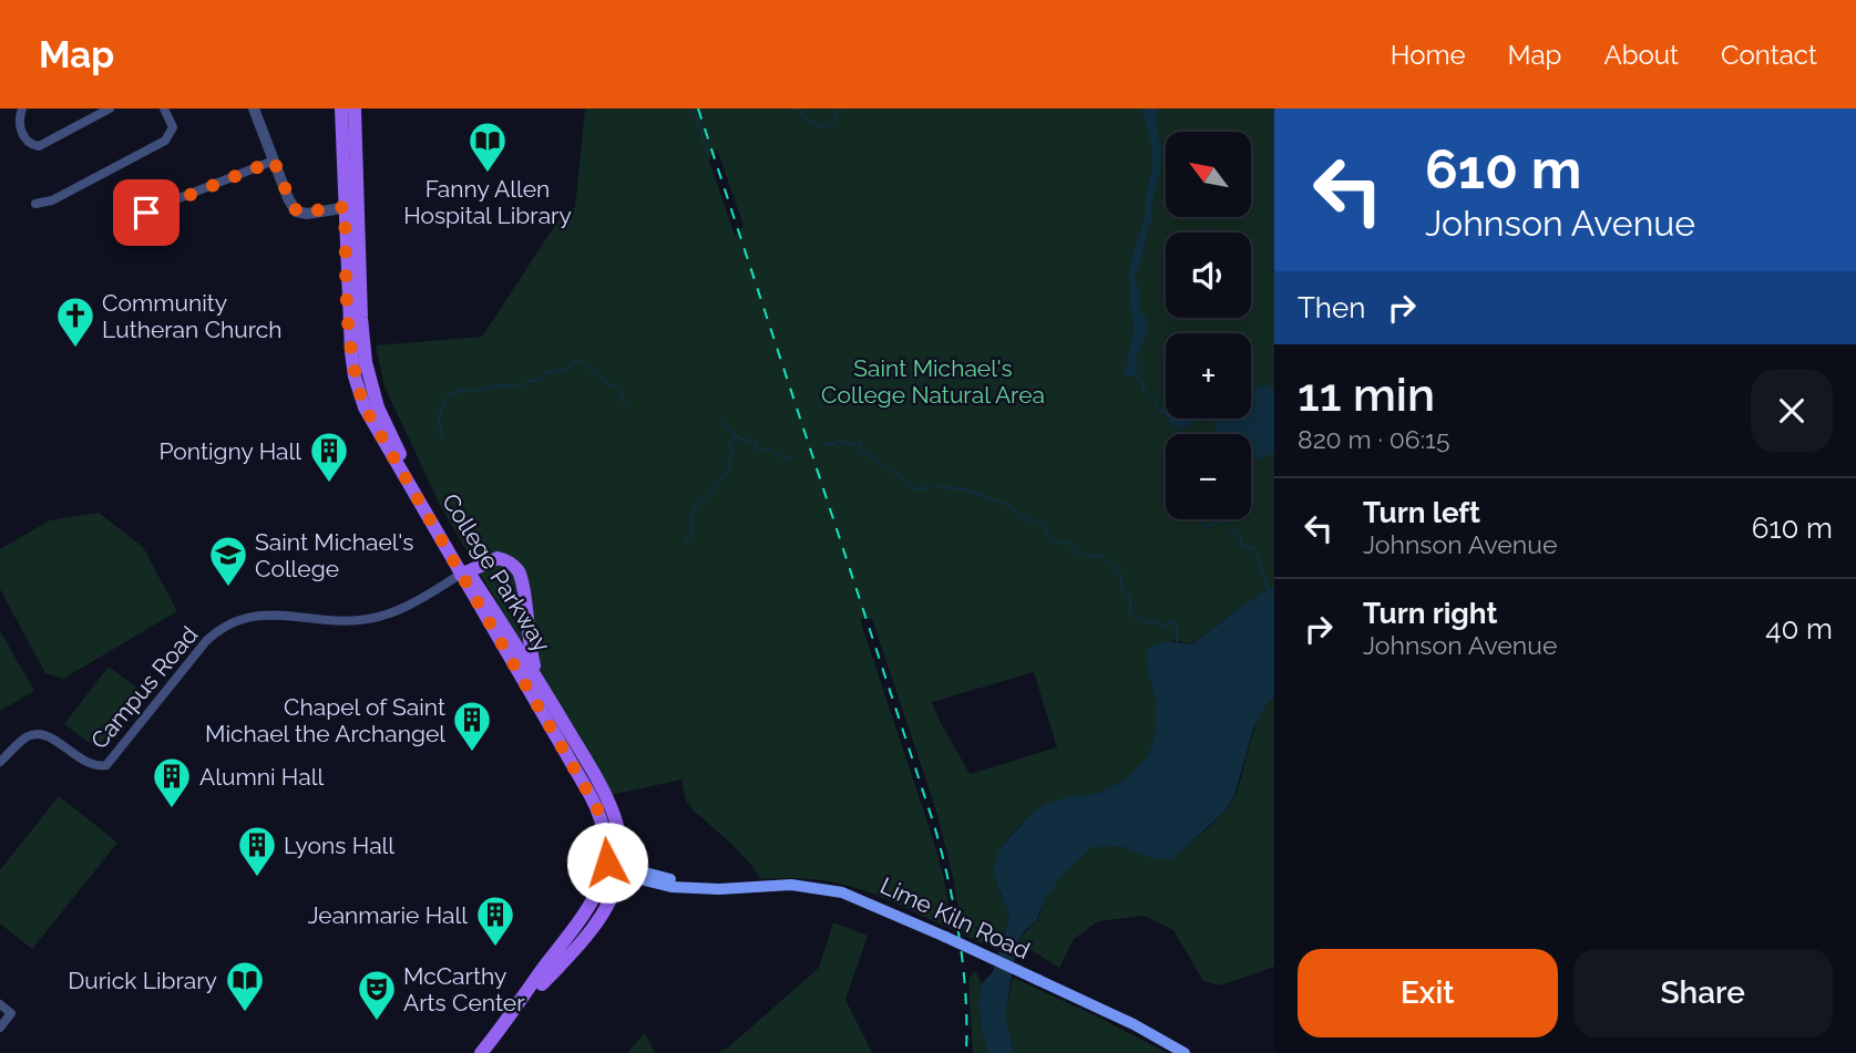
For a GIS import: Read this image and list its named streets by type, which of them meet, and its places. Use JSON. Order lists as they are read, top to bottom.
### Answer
{
  "streets": {
    "main road": ["College Parkway", "Lime Kiln Road"],
    "street": ["Campus Road"]
  },
  "crossings": [
    ["College Parkway", "Campus Road"],
    ["College Parkway", "Lime Kiln Road"]
  ],
  "parks": ["Saint Michael's College Natural Area"],
  "places": {
    "library": ["Fanny Allen Hospital Library", "Durick Library"],
    "church": ["Community Lutheran Church"],
    "building": [
      "Pontigny Hall",
      "Chapel of Saint Michael the Archangel",
      "Alumni Hall",
      "Lyons Hall",
      "Jeanmarie Hall"
    ],
    "school or university": ["Saint Michael's College"],
    "theatre": ["McCarthy Arts Center"]
  },
  "north": "top left",
  "page": {
    "header": "Map",
    "nav": [
      "Home",
      "Map",
      "About",
      "Contact"
    ],
    "turn": ["610 m", "Johnson Avenue"],
    "map_buttons": ["+", "−"],
    "then": "Then",
    "heading": ["11 min", "820 m · 06:15"],
    "list": [
      {
        "name": "Turn left",
        "note": "Johnson Avenue",
        "value": "610 m"
      },
      {
        "name": "Turn right",
        "note": "Johnson Avenue",
        "value": "40 m"
      }
    ],
    "buttons": ["Exit", "Share"]
  }
}
